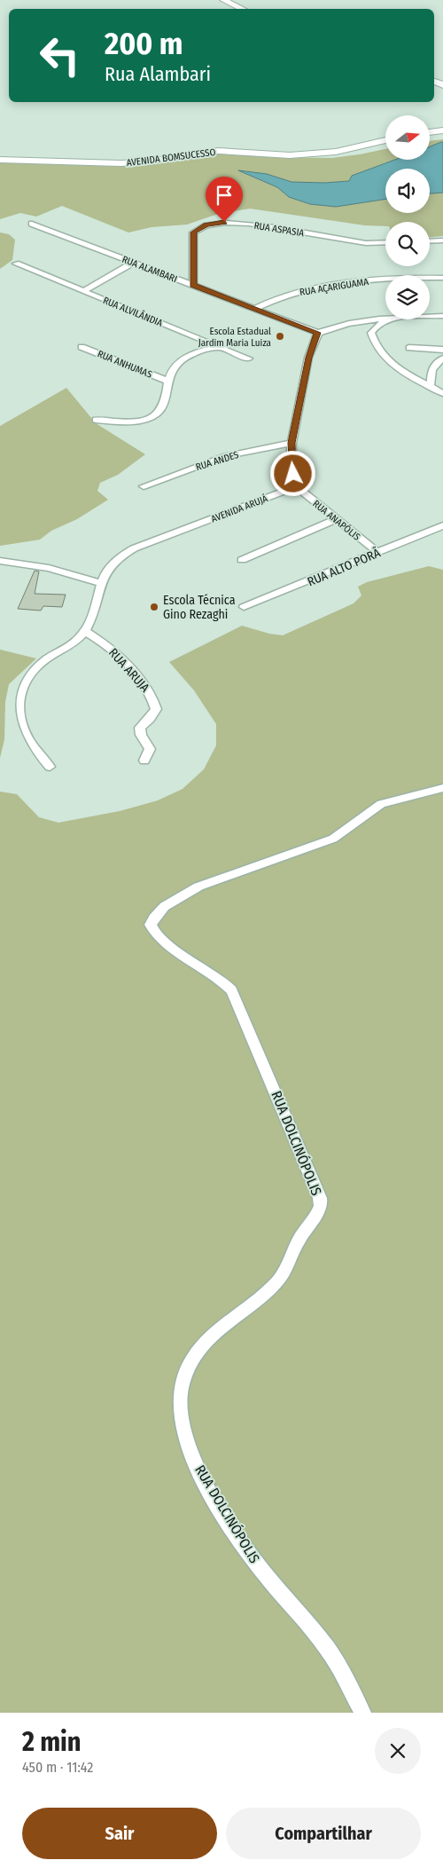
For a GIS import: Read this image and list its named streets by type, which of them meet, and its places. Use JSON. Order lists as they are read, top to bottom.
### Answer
{
  "streets": {
    "street": [
      "AVENIDA BOMSUCESSO",
      "RUA ASPASIA",
      "RUA ALAMBARI",
      "RUA AÇARIGUAMA",
      "RUA ALVILÂNDIA",
      "RUA ANHUMAS",
      "RUA ANDES",
      "AVENIDA ARUJÁ",
      "RUA ANAPÓLIS",
      "RUA ALTO PORÃ",
      "RUA ARUJA",
      "RUA DOLCINÓPOLIS"
    ]
  },
  "crossings": [
    ["RUA ASPASIA", "RUA ALAMBARI"],
    ["RUA ALAMBARI", "RUA AÇARIGUAMA"],
    ["AVENIDA ARUJÁ", "RUA ANAPÓLIS"],
    ["RUA ANAPÓLIS", "RUA ALTO PORÃ"]
  ],
  "places": ["Escola Estadual Jardim Maria Luiza", "Escola Técnica Gino Rezaghi"],
  "north": "right",
  "page": {
    "turn": ["200 m", "Rua Alambari"],
    "heading": ["2 min", "450 m · 11:42"],
    "buttons": ["Sair", "Compartilhar"]
  }
}
